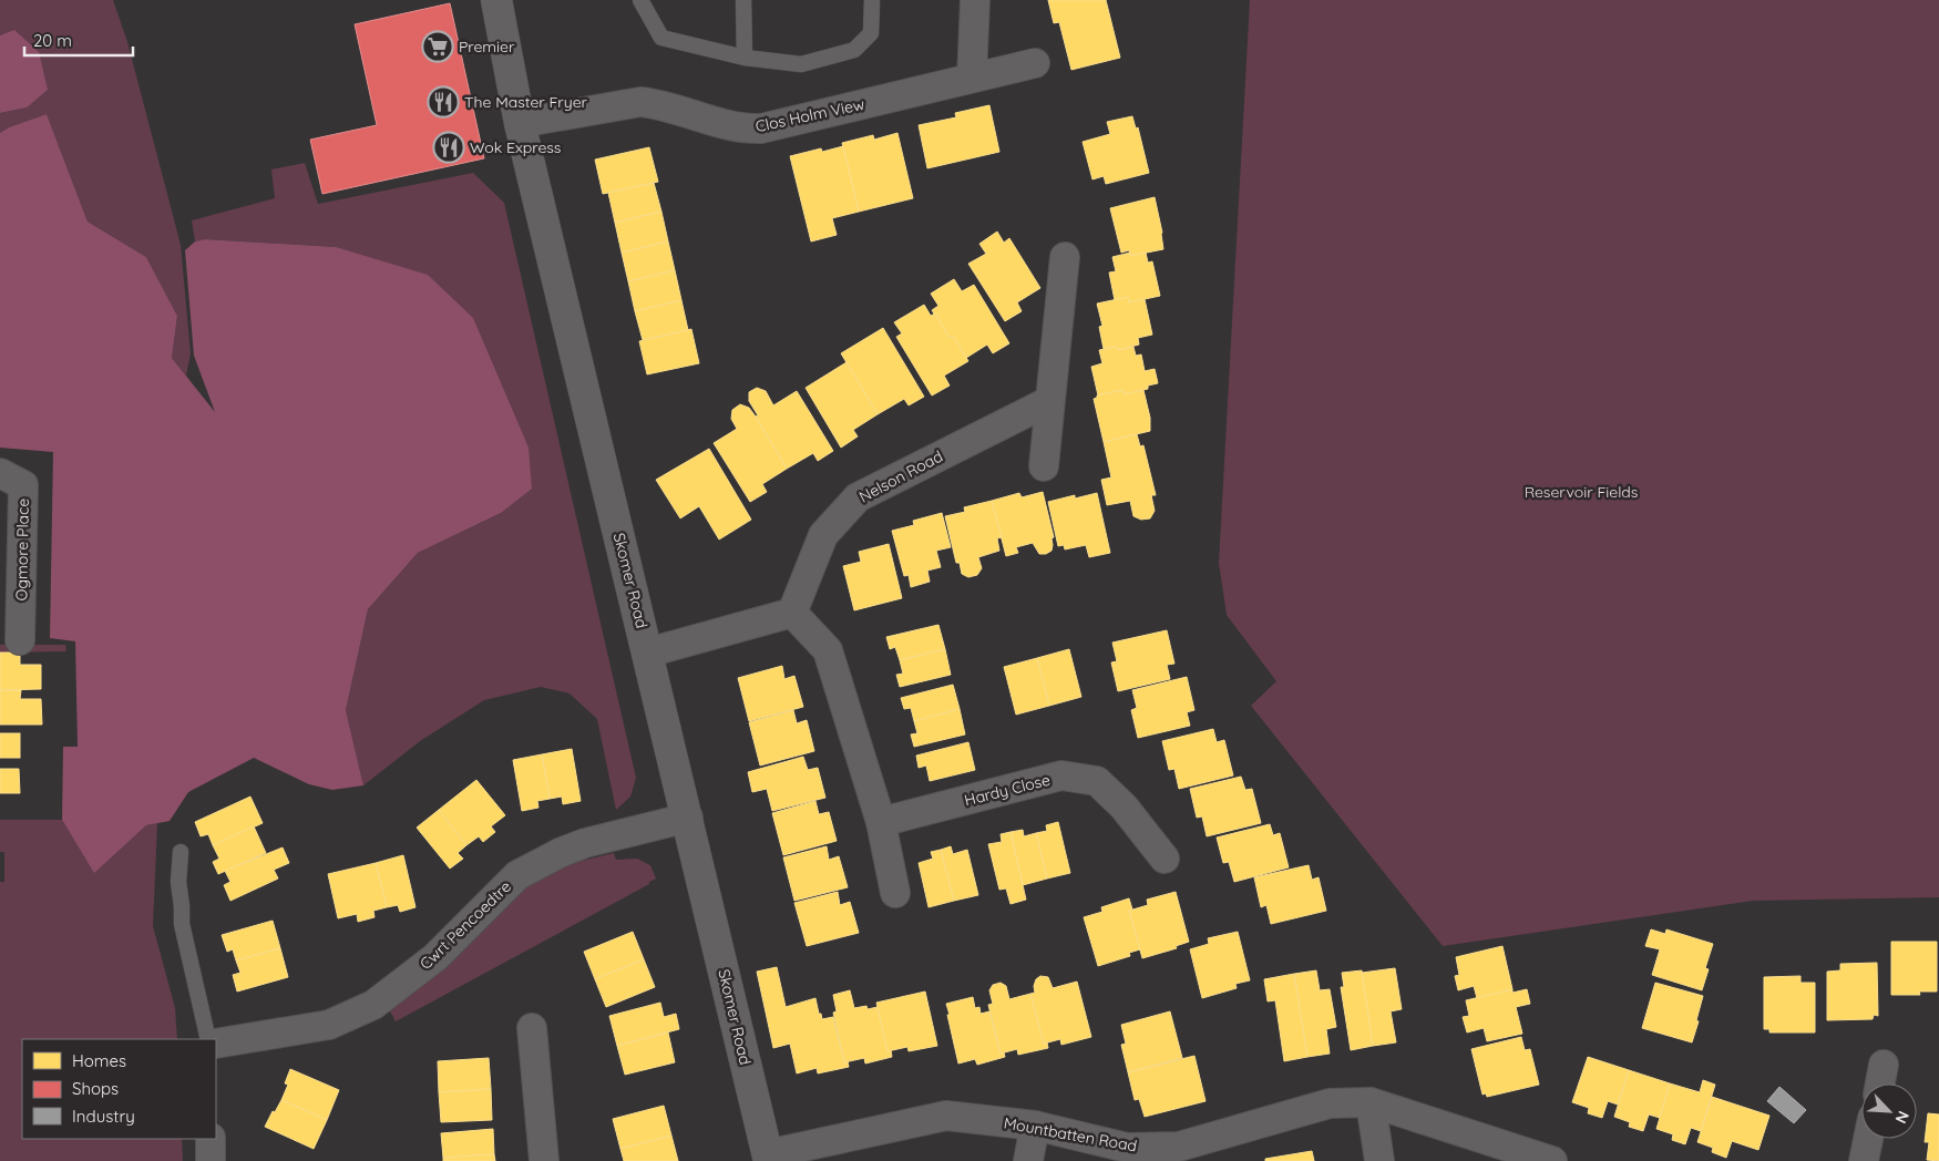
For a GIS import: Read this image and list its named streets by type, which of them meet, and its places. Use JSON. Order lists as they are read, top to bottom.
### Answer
{
  "streets": {
    "street": [
      "Clos Holm View",
      "Nelson Road",
      "Ogmore Place",
      "Skomer Road",
      "Hardy Close",
      "Cwrt Pencoedtre",
      "Mountbatten Road"
    ]
  },
  "crossings": [
    ["Clos Holm View", "Skomer Road"],
    ["Skomer Road", "Cwrt Pencoedtre"],
    ["Skomer Road", "Mountbatten Road"]
  ],
  "parks": ["Reservoir Fields"],
  "places": {
    "supermarket": ["Premier"],
    "restaurant": ["The Master Fryer", "Wok Express"]
  },
  "legend": ["Homes", "Shops", "Industry"],
  "scale_bar": "20 m",
  "north": "bottom right"
}
